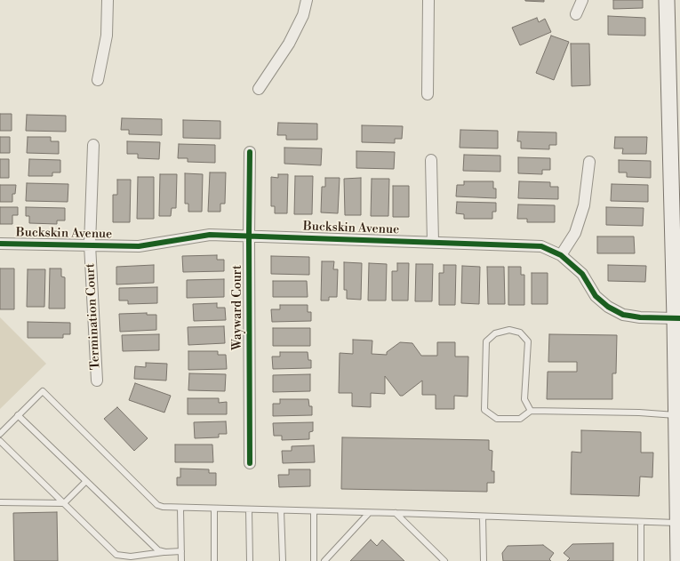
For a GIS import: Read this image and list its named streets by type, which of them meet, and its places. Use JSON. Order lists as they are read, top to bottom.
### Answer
{
  "streets": {
    "street": ["Buckskin Avenue", "Wayward Court", "Termination Court"]
  },
  "crossings": [
    ["Buckskin Avenue", "Wayward Court"],
    ["Buckskin Avenue", "Termination Court"]
  ]
}
